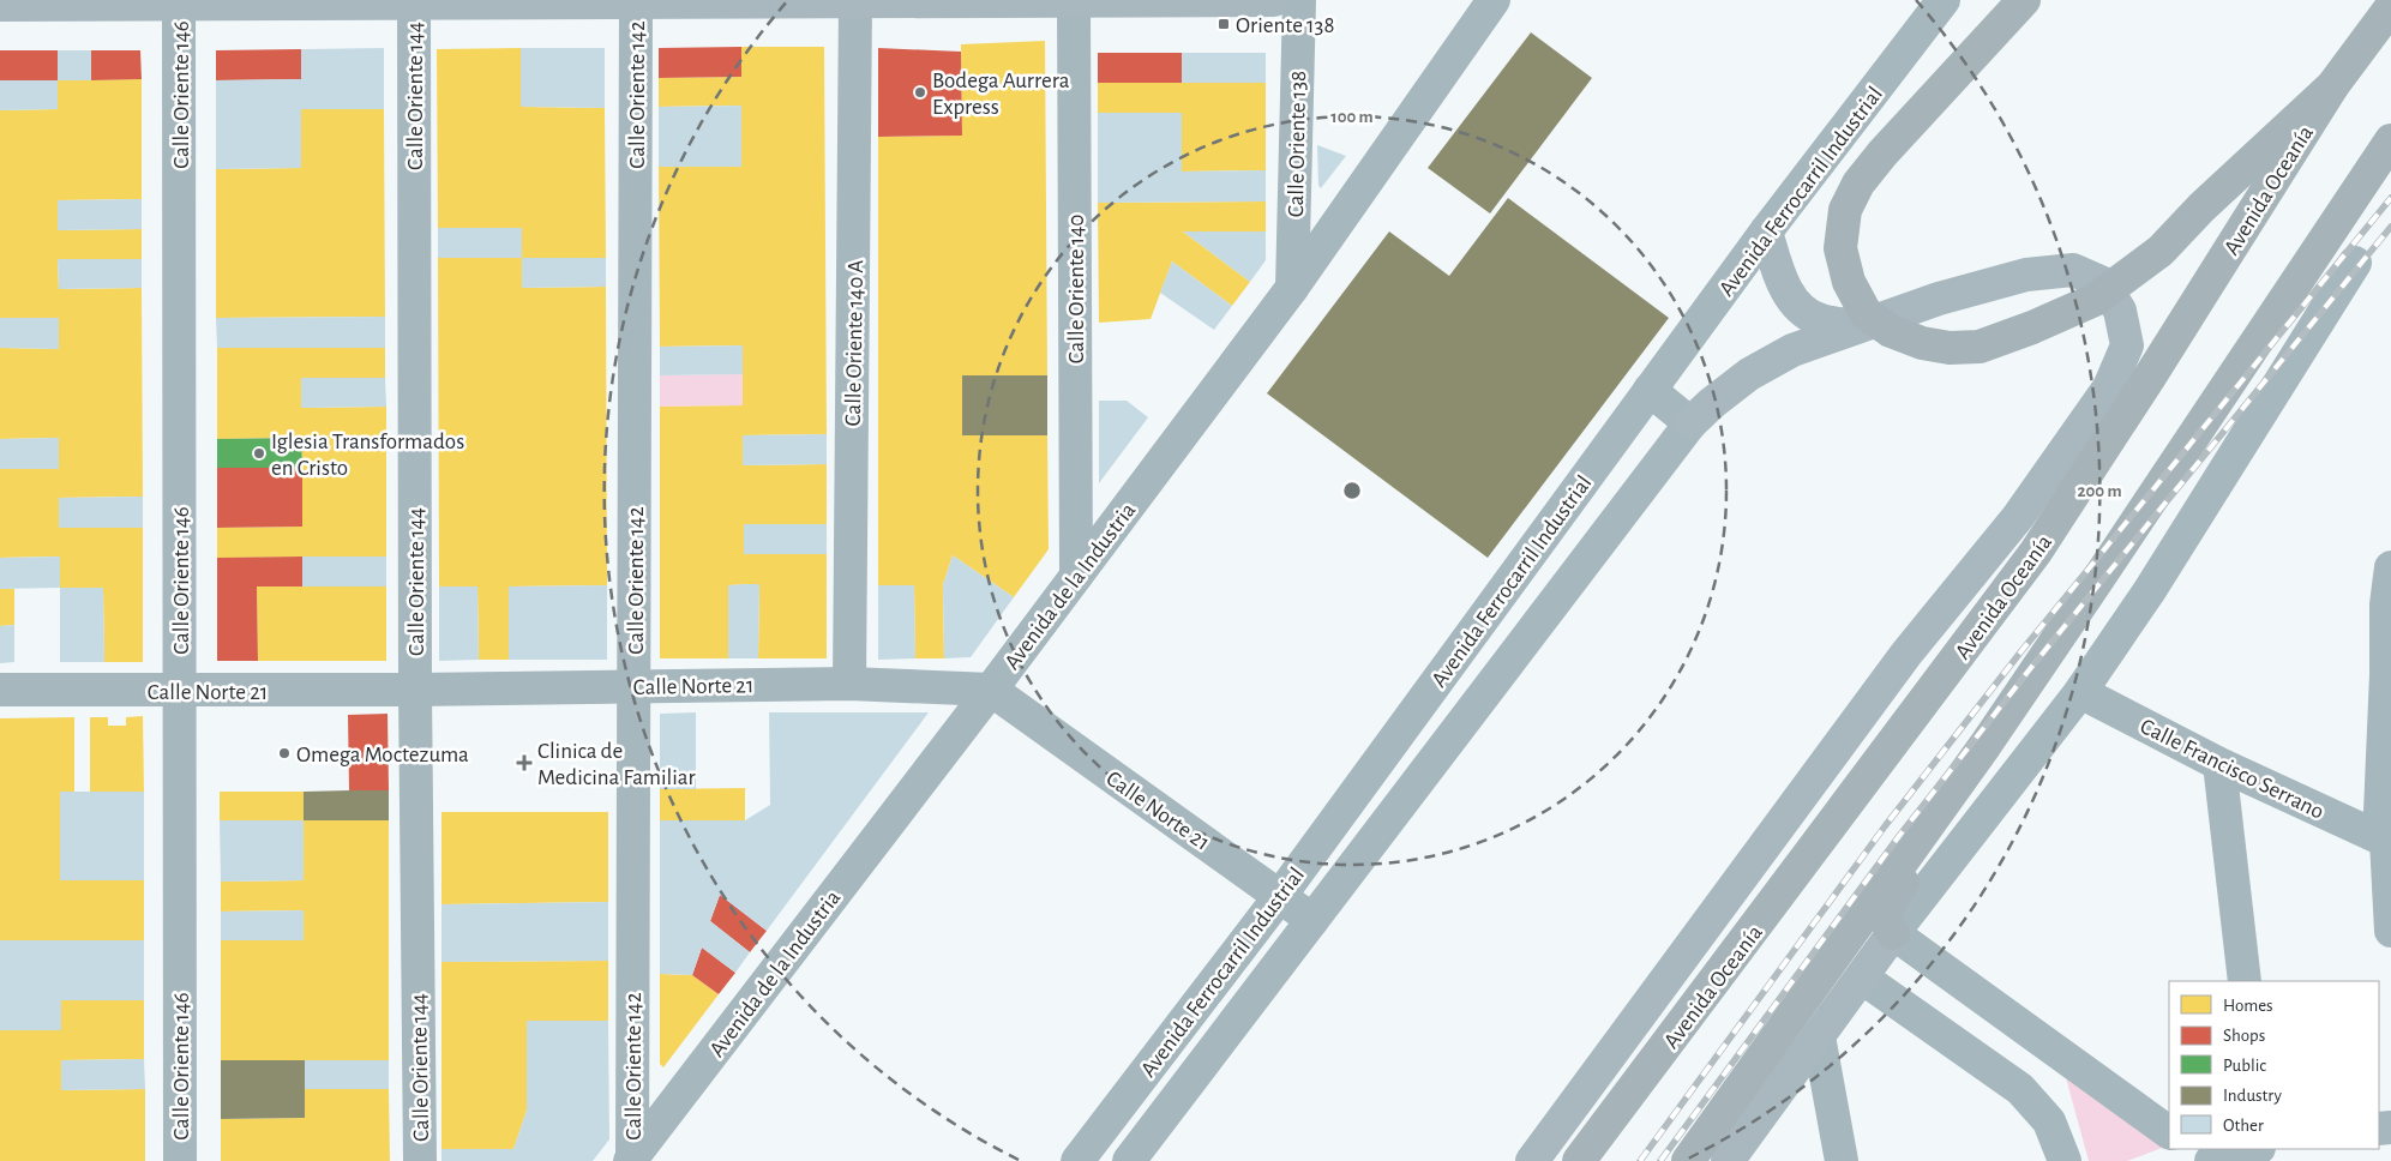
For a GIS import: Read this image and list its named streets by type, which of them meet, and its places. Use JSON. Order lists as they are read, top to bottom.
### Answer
{
  "streets": {
    "highway": ["Avenida Oceanía"],
    "street": [
      "Calle Oriente 146",
      "Calle Oriente 142",
      "Calle Oriente 144",
      "Calle Oriente 138",
      "Avenida Ferrocarril Industrial",
      "Calle Oriente 140",
      "Calle Oriente 140 A",
      "Avenida de la Industria",
      "Calle Norte 21",
      "Calle Francisco Serrano"
    ]
  },
  "crossings": [
    ["Calle Oriente 146", "Calle Norte 21"],
    ["Calle Oriente 142", "Avenida de la Industria"],
    ["Calle Oriente 142", "Calle Norte 21"],
    ["Calle Oriente 144", "Calle Norte 21"],
    ["Calle Oriente 138", "Avenida de la Industria"],
    ["Avenida Oceanía", "Avenida Ferrocarril Industrial"],
    ["Avenida Ferrocarril Industrial", "Calle Norte 21"],
    ["Calle Oriente 140", "Avenida de la Industria"],
    ["Calle Oriente 140 A", "Calle Norte 21"],
    ["Avenida de la Industria", "Calle Norte 21"]
  ],
  "places": {
    "transit": ["Oriente 138"],
    "other": ["Bodega Aurrera Express", "Iglesia Transformados en Cristo", "Omega Moctezuma"],
    "health": ["Clinica de Medicina Familiar"]
  },
  "legend": [
    "Homes",
    "Shops",
    "Public",
    "Industry",
    "Other"
  ],
  "rings": ["100 m", "200 m"]
}
